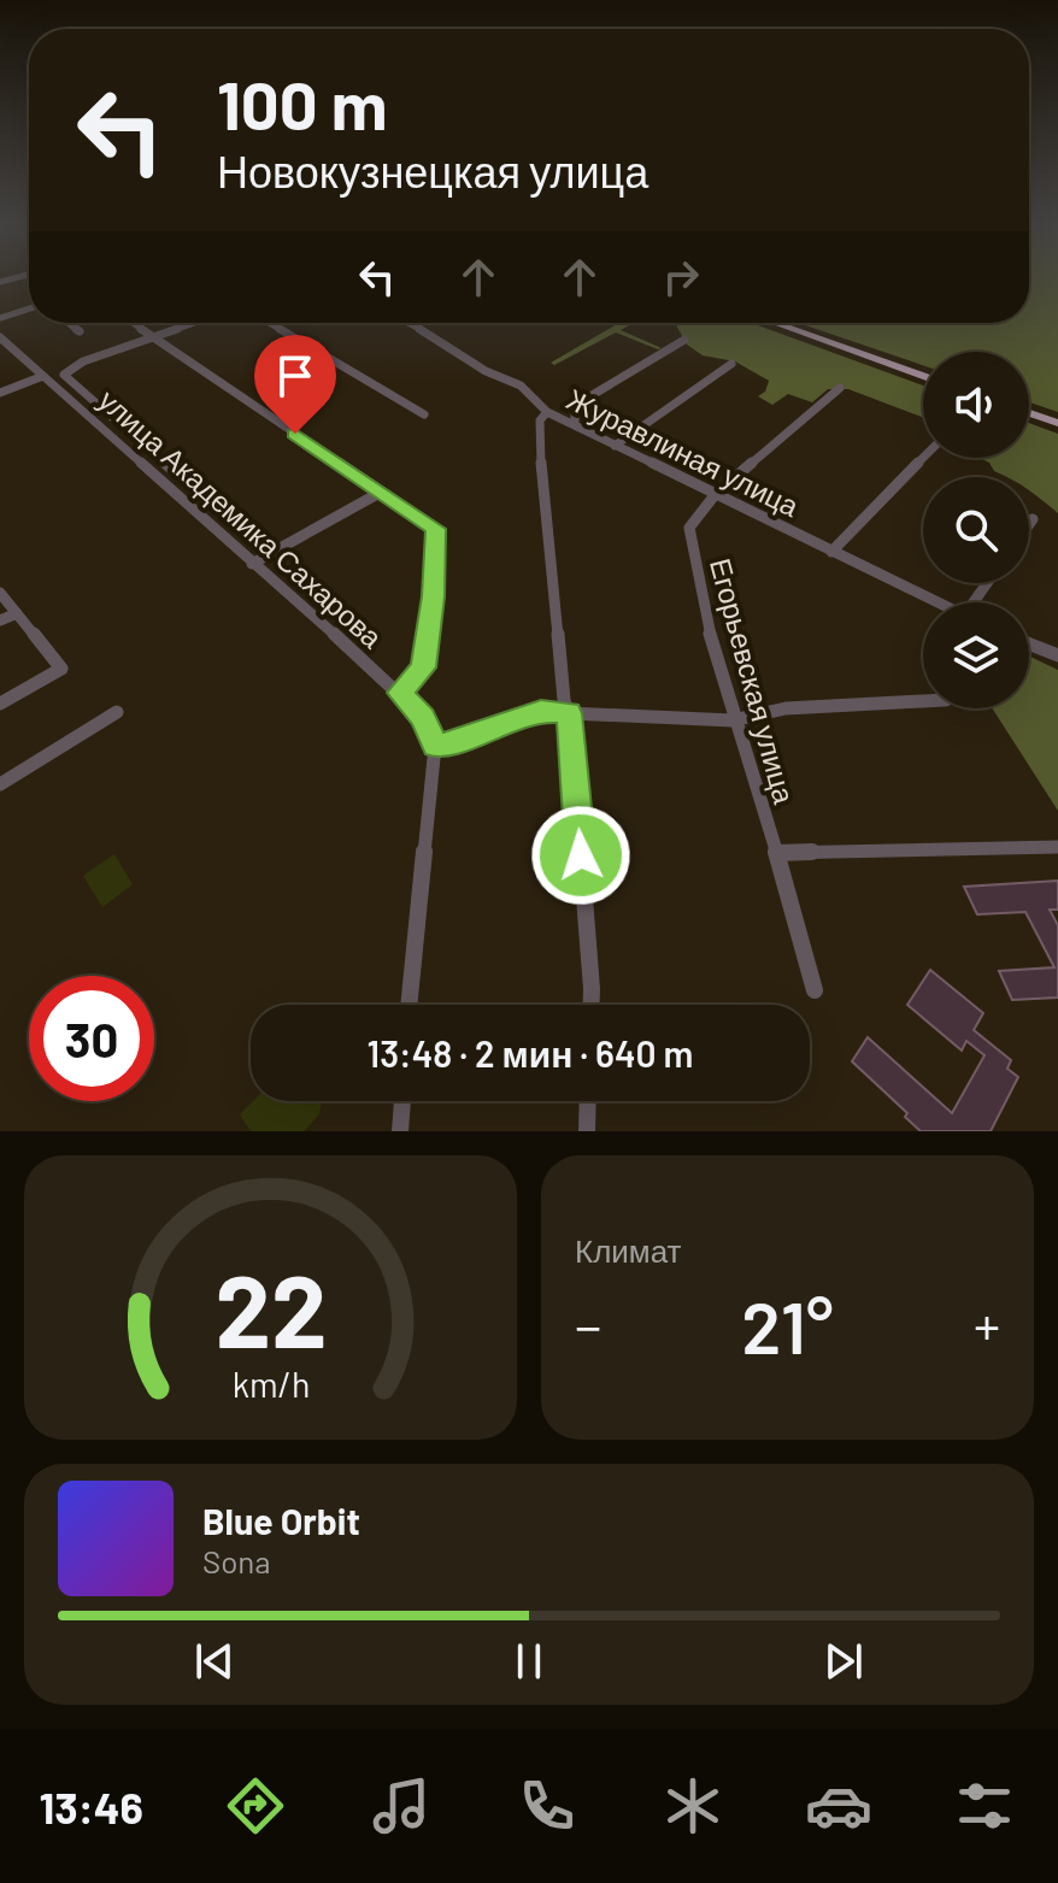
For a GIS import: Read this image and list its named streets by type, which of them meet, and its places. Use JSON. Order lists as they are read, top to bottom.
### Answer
{
  "streets": {
    "street": ["Журавлиная улица", "улица Академика Сахарова", "Егорьевская улица"]
  },
  "crossings": [
    ["Журавлиная улица", "Егорьевская улица"]
  ],
  "page": {
    "turn": ["100 m", "Новокузнецкая улица"],
    "limit": "30",
    "trip": "13:48 · 2 мин · 640 m",
    "tile": "Климат",
    "heat": ["−", "21°", "+"],
    "song": ["Blue Orbit", "Sona"],
    "tabs": "13:46",
    "gauge": ["22", "km/h"]
  }
}
